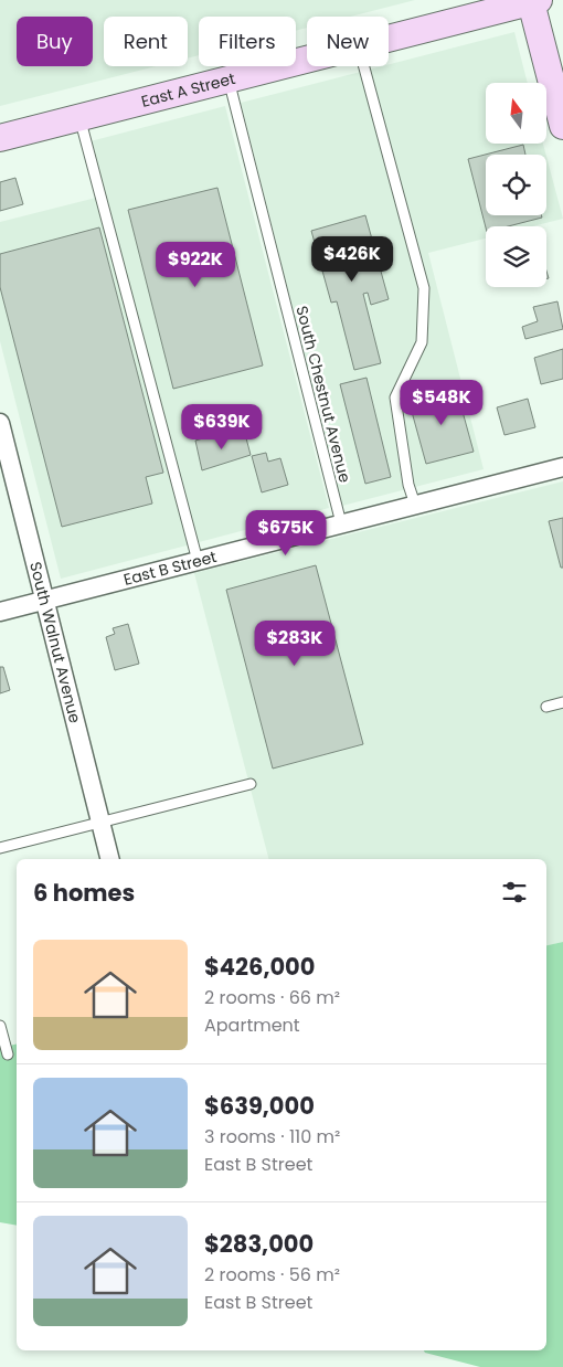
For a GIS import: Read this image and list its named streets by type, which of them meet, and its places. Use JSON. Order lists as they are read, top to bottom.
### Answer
{
  "streets": {
    "main road": ["East A Street"],
    "street": ["East B Street", "South Walnut Avenue"],
    "lane": ["South Chestnut Avenue"]
  },
  "crossings": [
    ["East A Street", "South Chestnut Avenue"],
    ["South Chestnut Avenue", "East B Street"],
    ["East B Street", "South Walnut Avenue"]
  ],
  "north": "top",
  "page": {
    "chip": [
      "Buy",
      "Rent",
      "Filters",
      "New"
    ],
    "price": [
      "$426K",
      "$922K",
      "$548K",
      "$639K",
      "$675K",
      "$283K"
    ],
    "heading": "6 homes",
    "list": [
      {
        "name": "$426,000",
        "note": "2 rooms · 66 m² · Apartment"
      },
      {
        "name": "$639,000",
        "note": "3 rooms · 110 m² · East B Street"
      },
      {
        "name": "$283,000",
        "note": "2 rooms · 56 m² · East B Street"
      }
    ]
  }
}
